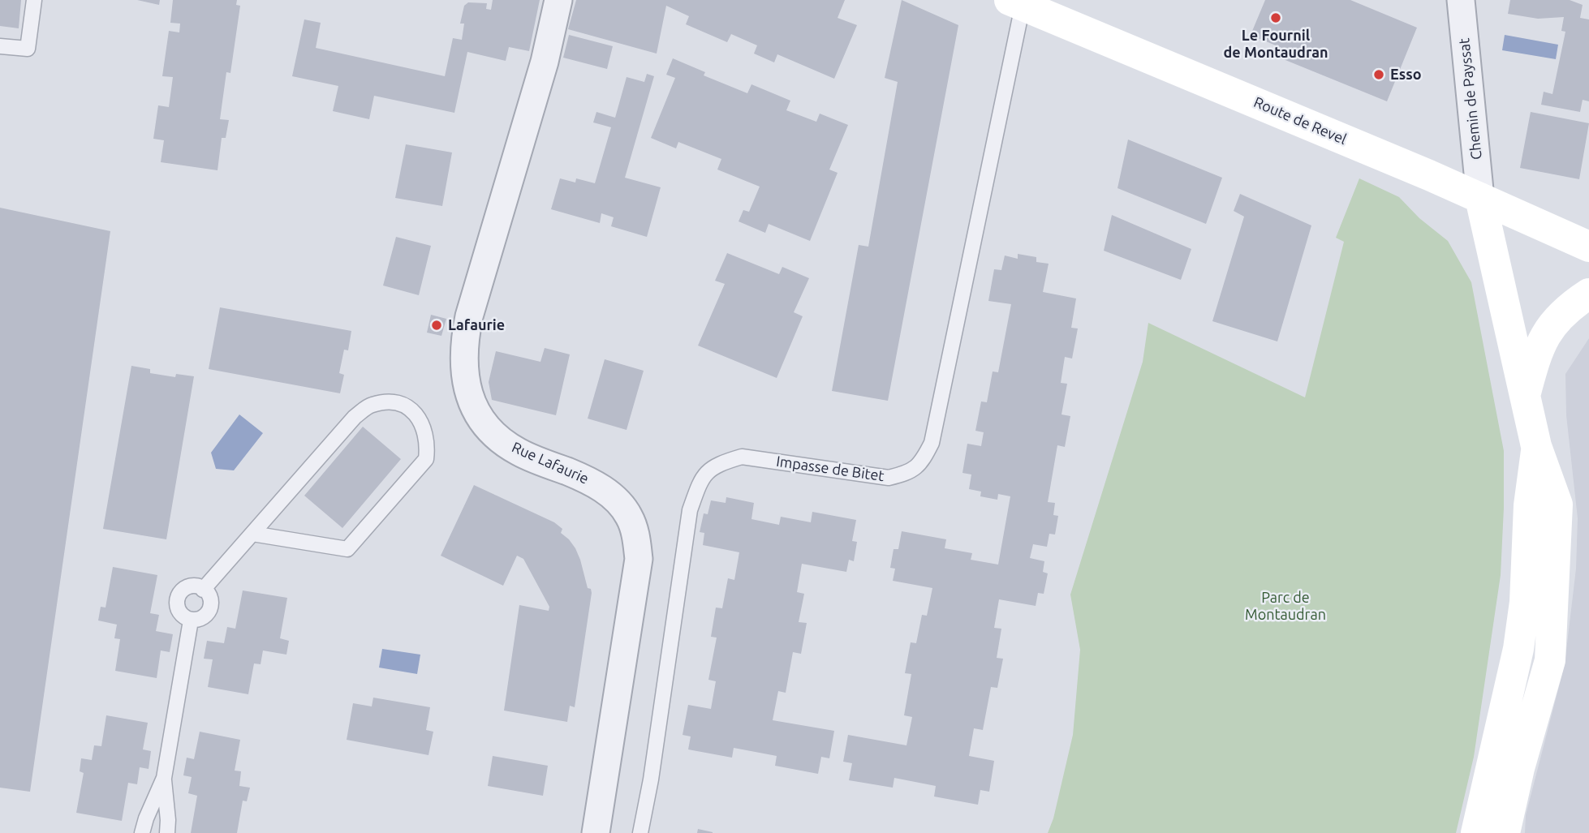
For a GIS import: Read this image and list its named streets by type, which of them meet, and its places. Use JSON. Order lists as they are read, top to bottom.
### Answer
{
  "streets": {
    "street": ["Chemin de Payssat", "Route de Revel", "Rue Lafaurie"],
    "lane": ["Impasse de Bitet"]
  },
  "crossings": [
    ["Chemin de Payssat", "Route de Revel"],
    ["Route de Revel", "Impasse de Bitet"]
  ],
  "parks": ["Parc de Montaudran"],
  "places": ["Le Fournil de Montaudran", "Esso", "Lafaurie"]
}
